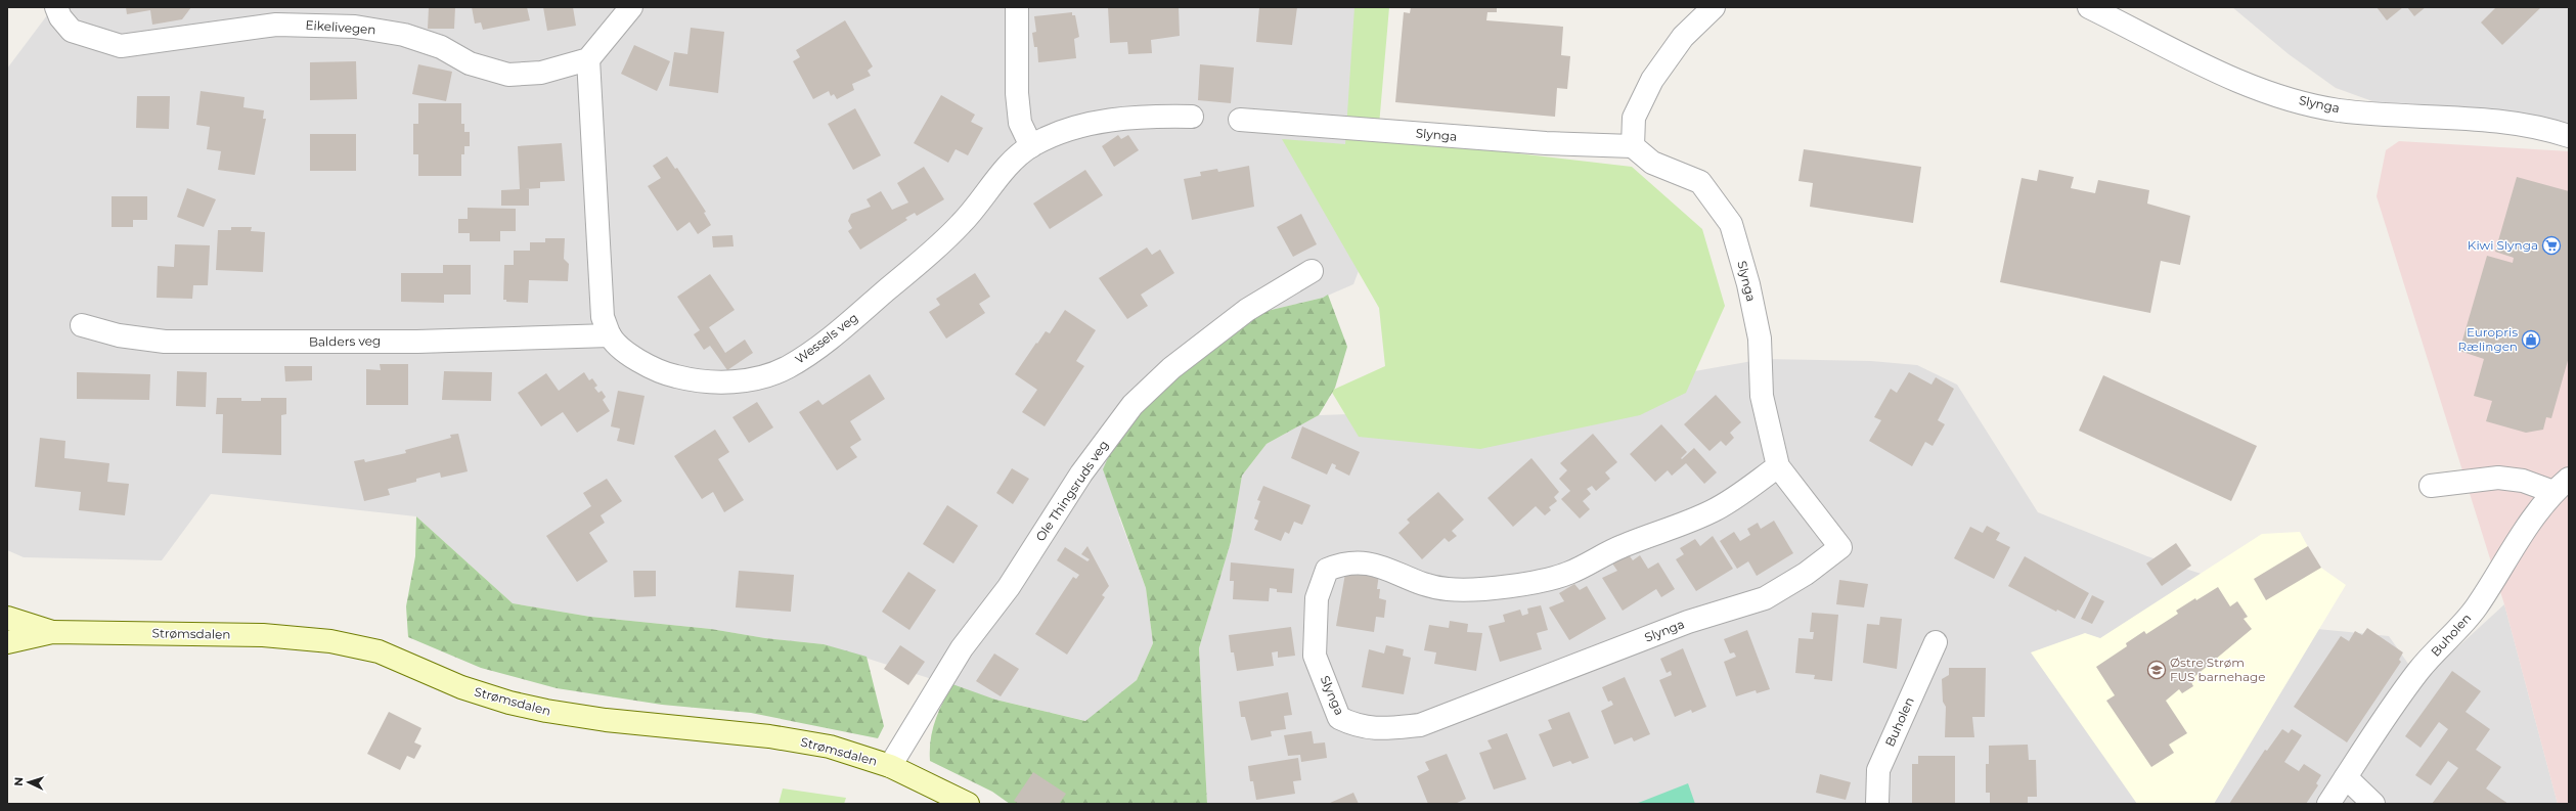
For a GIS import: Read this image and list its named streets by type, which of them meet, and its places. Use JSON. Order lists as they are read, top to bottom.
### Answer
{
  "streets": {
    "main road": ["Strømsdalen"],
    "street": [
      "Eikelivegen",
      "Slynga",
      "Wessels veg",
      "Balders veg",
      "Ole Thingsruds veg",
      "Buholen"
    ]
  },
  "crossings": [
    ["Eikelivegen", "Wessels veg"],
    ["Wessels veg", "Balders veg"],
    ["Ole Thingsruds veg", "Strømsdalen"]
  ],
  "places": {
    "supermarket": ["Kiwi Slynga"],
    "shop": ["Europris Rælingen"],
    "school or university": ["Østre Strøm FUS barnehage"]
  },
  "north": "left"
}
